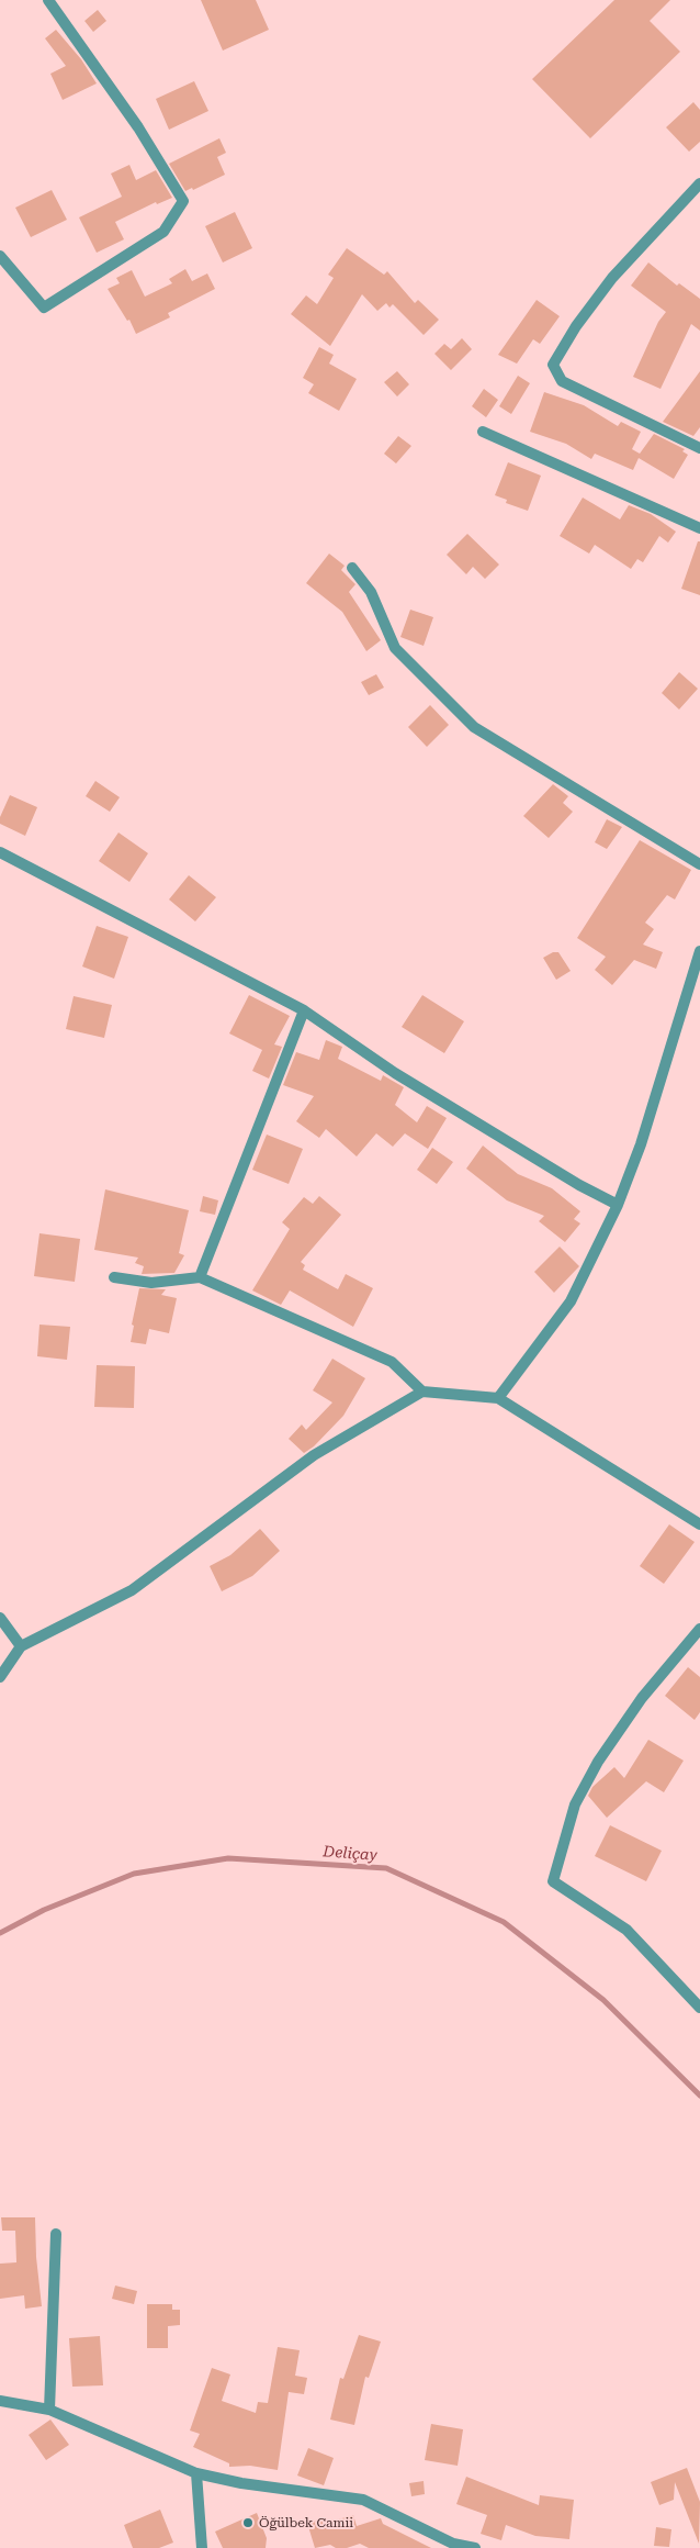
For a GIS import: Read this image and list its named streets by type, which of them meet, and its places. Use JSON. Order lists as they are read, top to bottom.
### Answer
{
  "water": ["Deliçay"],
  "places": ["Öğülbek Camii"]
}
